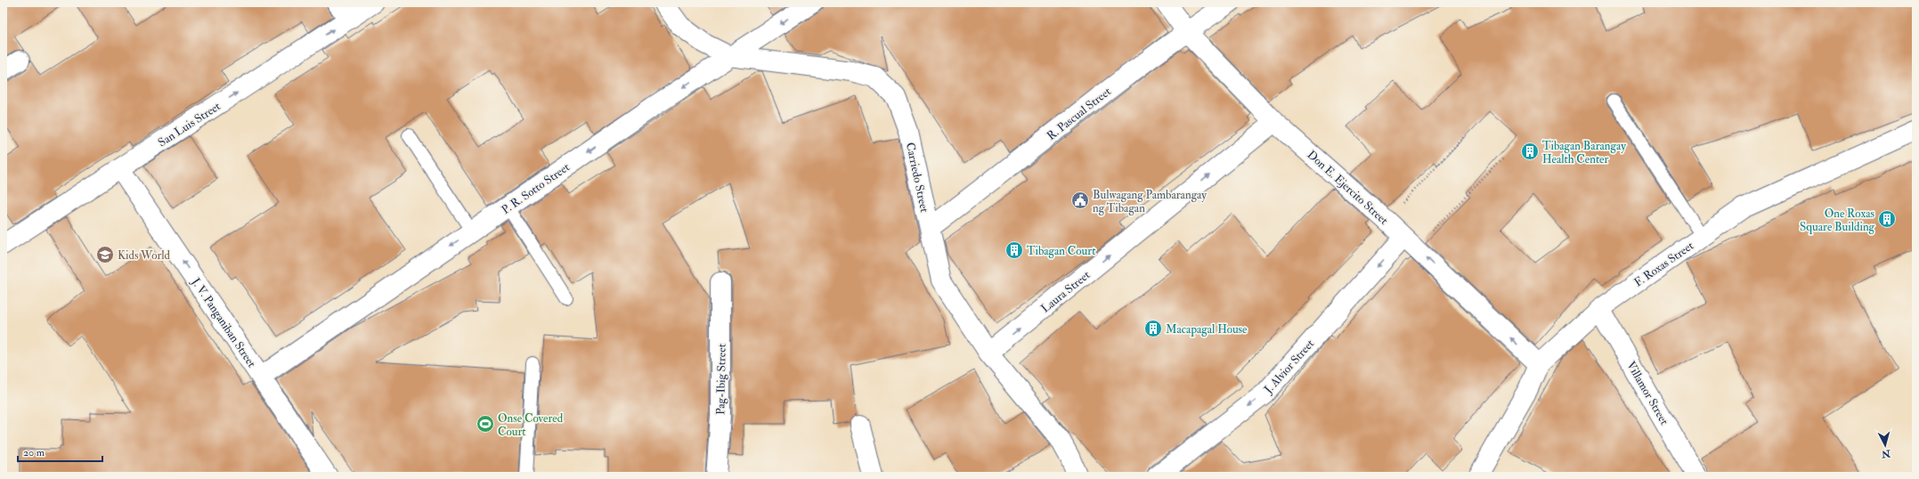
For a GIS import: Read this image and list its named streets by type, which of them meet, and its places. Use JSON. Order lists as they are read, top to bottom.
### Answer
{
  "streets": {
    "street": [
      "R. Pascual Street",
      "San Luis Street",
      "Carriedo Street",
      "Don E. Ejercito Street",
      "P. R. Sotto Street",
      "F. Roxas Street",
      "Laura Street",
      "J. V. Panganiban Street",
      "J. Alvior Street",
      "Pag-Ibig Street",
      "Villamor Street"
    ]
  },
  "crossings": [
    ["R. Pascual Street", "Carriedo Street"],
    ["R. Pascual Street", "Don E. Ejercito Street"],
    ["San Luis Street", "J. V. Panganiban Street"],
    ["Carriedo Street", "P. R. Sotto Street"],
    ["Carriedo Street", "Laura Street"],
    ["Don E. Ejercito Street", "F. Roxas Street"],
    ["Don E. Ejercito Street", "Laura Street"],
    ["Don E. Ejercito Street", "J. Alvior Street"],
    ["P. R. Sotto Street", "J. V. Panganiban Street"],
    ["F. Roxas Street", "Villamor Street"]
  ],
  "one_way": [
    "San Luis Street",
    "P. R. Sotto Street",
    "Laura Street",
    "J. V. Panganiban Street",
    "J. Alvior Street"
  ],
  "places": {
    "building": [
      "Tibagan Barangay Health Center",
      "One Roxas Square Building",
      "Tibagan Court",
      "Macapagal House"
    ],
    "public building": ["Bulwagang Pambarangay ng Tibagan"],
    "school or university": ["Kids World"],
    "sports": ["Onse Covered Court"]
  },
  "scale_bar": "20 m",
  "north": "bottom"
}
